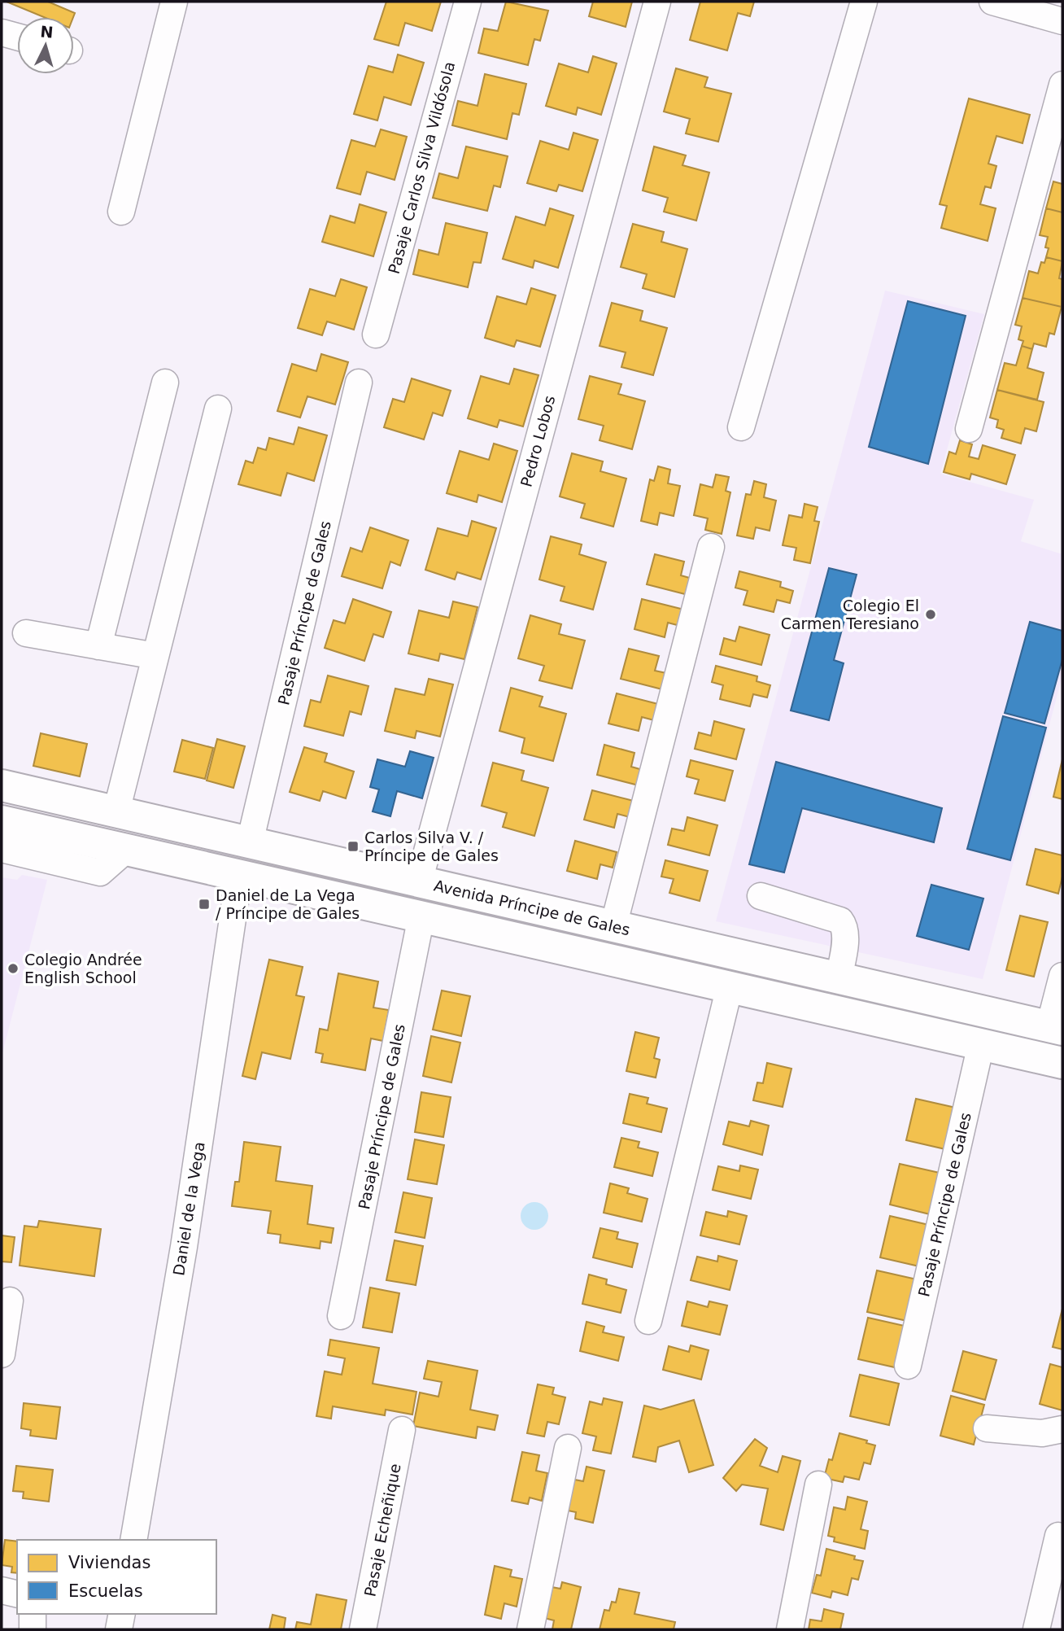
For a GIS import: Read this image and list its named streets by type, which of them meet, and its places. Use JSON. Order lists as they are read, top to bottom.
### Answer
{
  "streets": {
    "main road": ["Avenida Príncipe de Gales"],
    "street": [
      "Pasaje Carlos Silva Vildósola",
      "Pedro Lobos",
      "Pasaje Príncipe de Gales",
      "Daniel de la Vega",
      "Pasaje Echeñique"
    ]
  },
  "crossings": [
    ["Pedro Lobos", "Avenida Príncipe de Gales"],
    ["Pasaje Príncipe de Gales", "Avenida Príncipe de Gales"]
  ],
  "places": {
    "other": ["Colegio El Carmen Teresiano", "Colegio Andrée English School"],
    "transit": ["Carlos Silva V. / Príncipe de Gales", "Daniel de La Vega / Príncipe de Gales"]
  },
  "legend": ["Viviendas", "Escuelas"],
  "north": "top"
}
